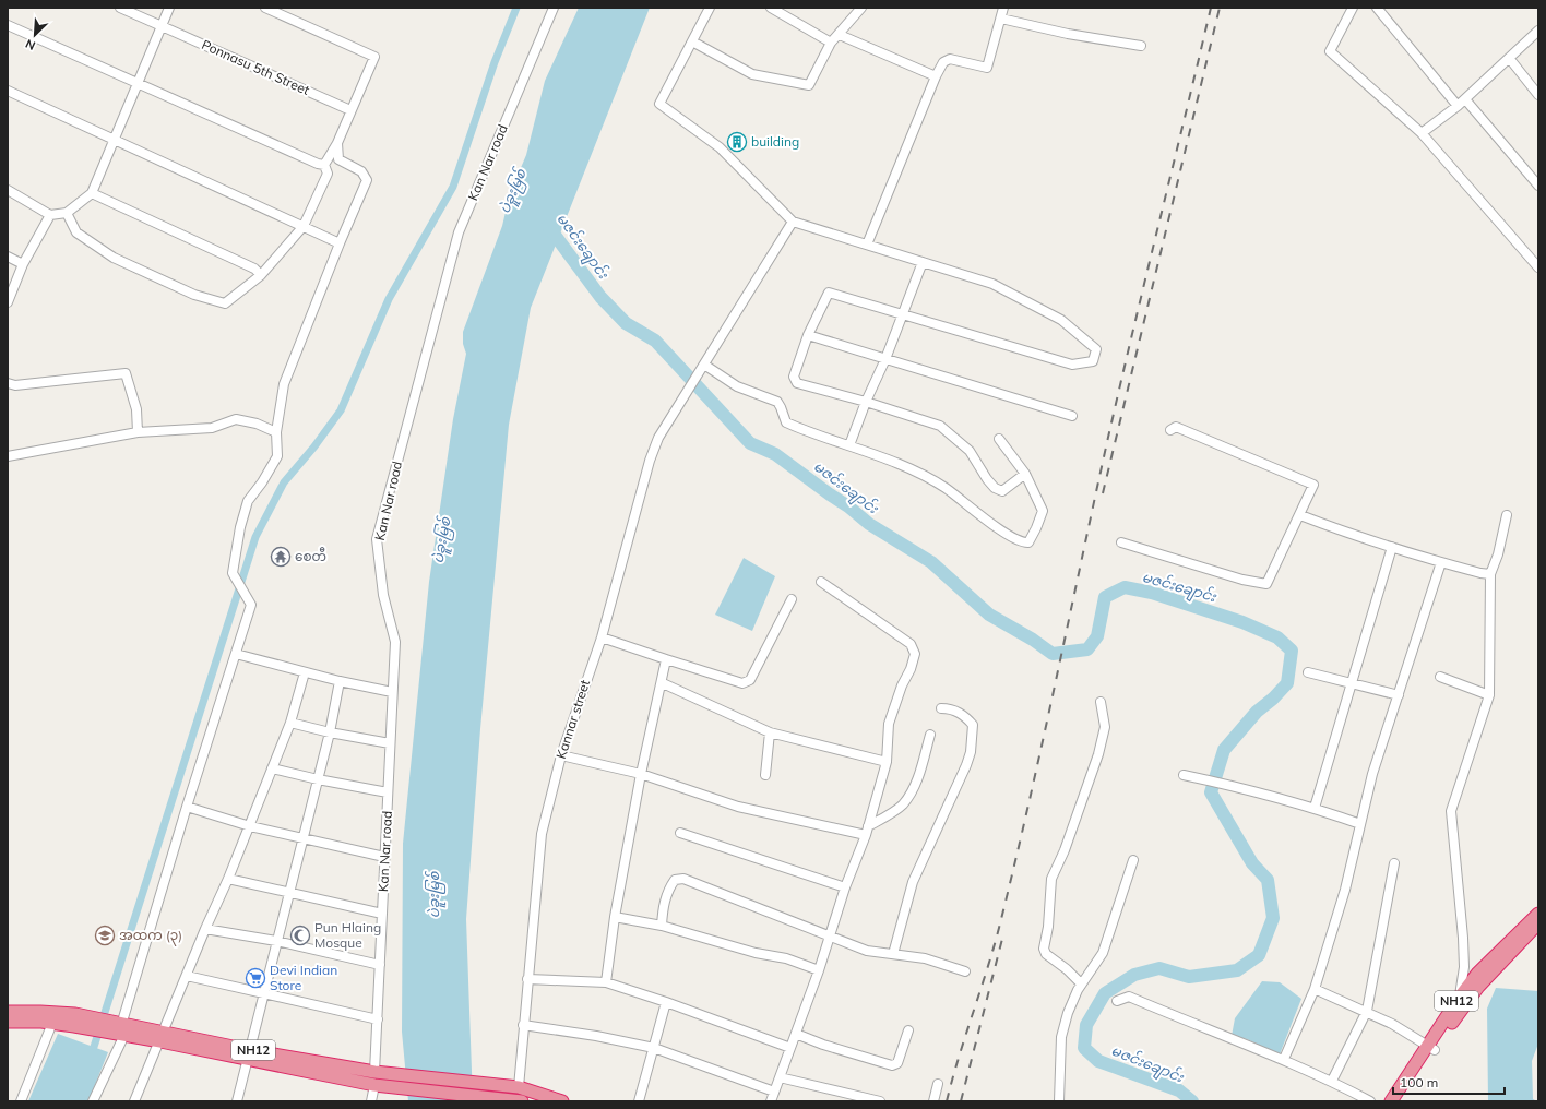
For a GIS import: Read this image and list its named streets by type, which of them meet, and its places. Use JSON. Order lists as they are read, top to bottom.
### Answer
{
  "streets": {
    "highway": ["NH12"],
    "street": ["Ponnasu 5th Street", "Kan Nar road", "Kannar street"]
  },
  "crossings": [
    ["Kan Nar road", "NH12"],
    ["Kannar street", "NH12"]
  ],
  "water": ["ပဲခူးမြစ်", "မဇင်းချောင်း"],
  "places": {
    "building": ["building"],
    "temple": ["စေတီ"],
    "school or university": ["အထက (၃)"],
    "mosque": ["Pun Hlaing Mosque"],
    "supermarket": ["Devi Indian Store"]
  },
  "scale_bar": "100 m",
  "north": "bottom left"
}
